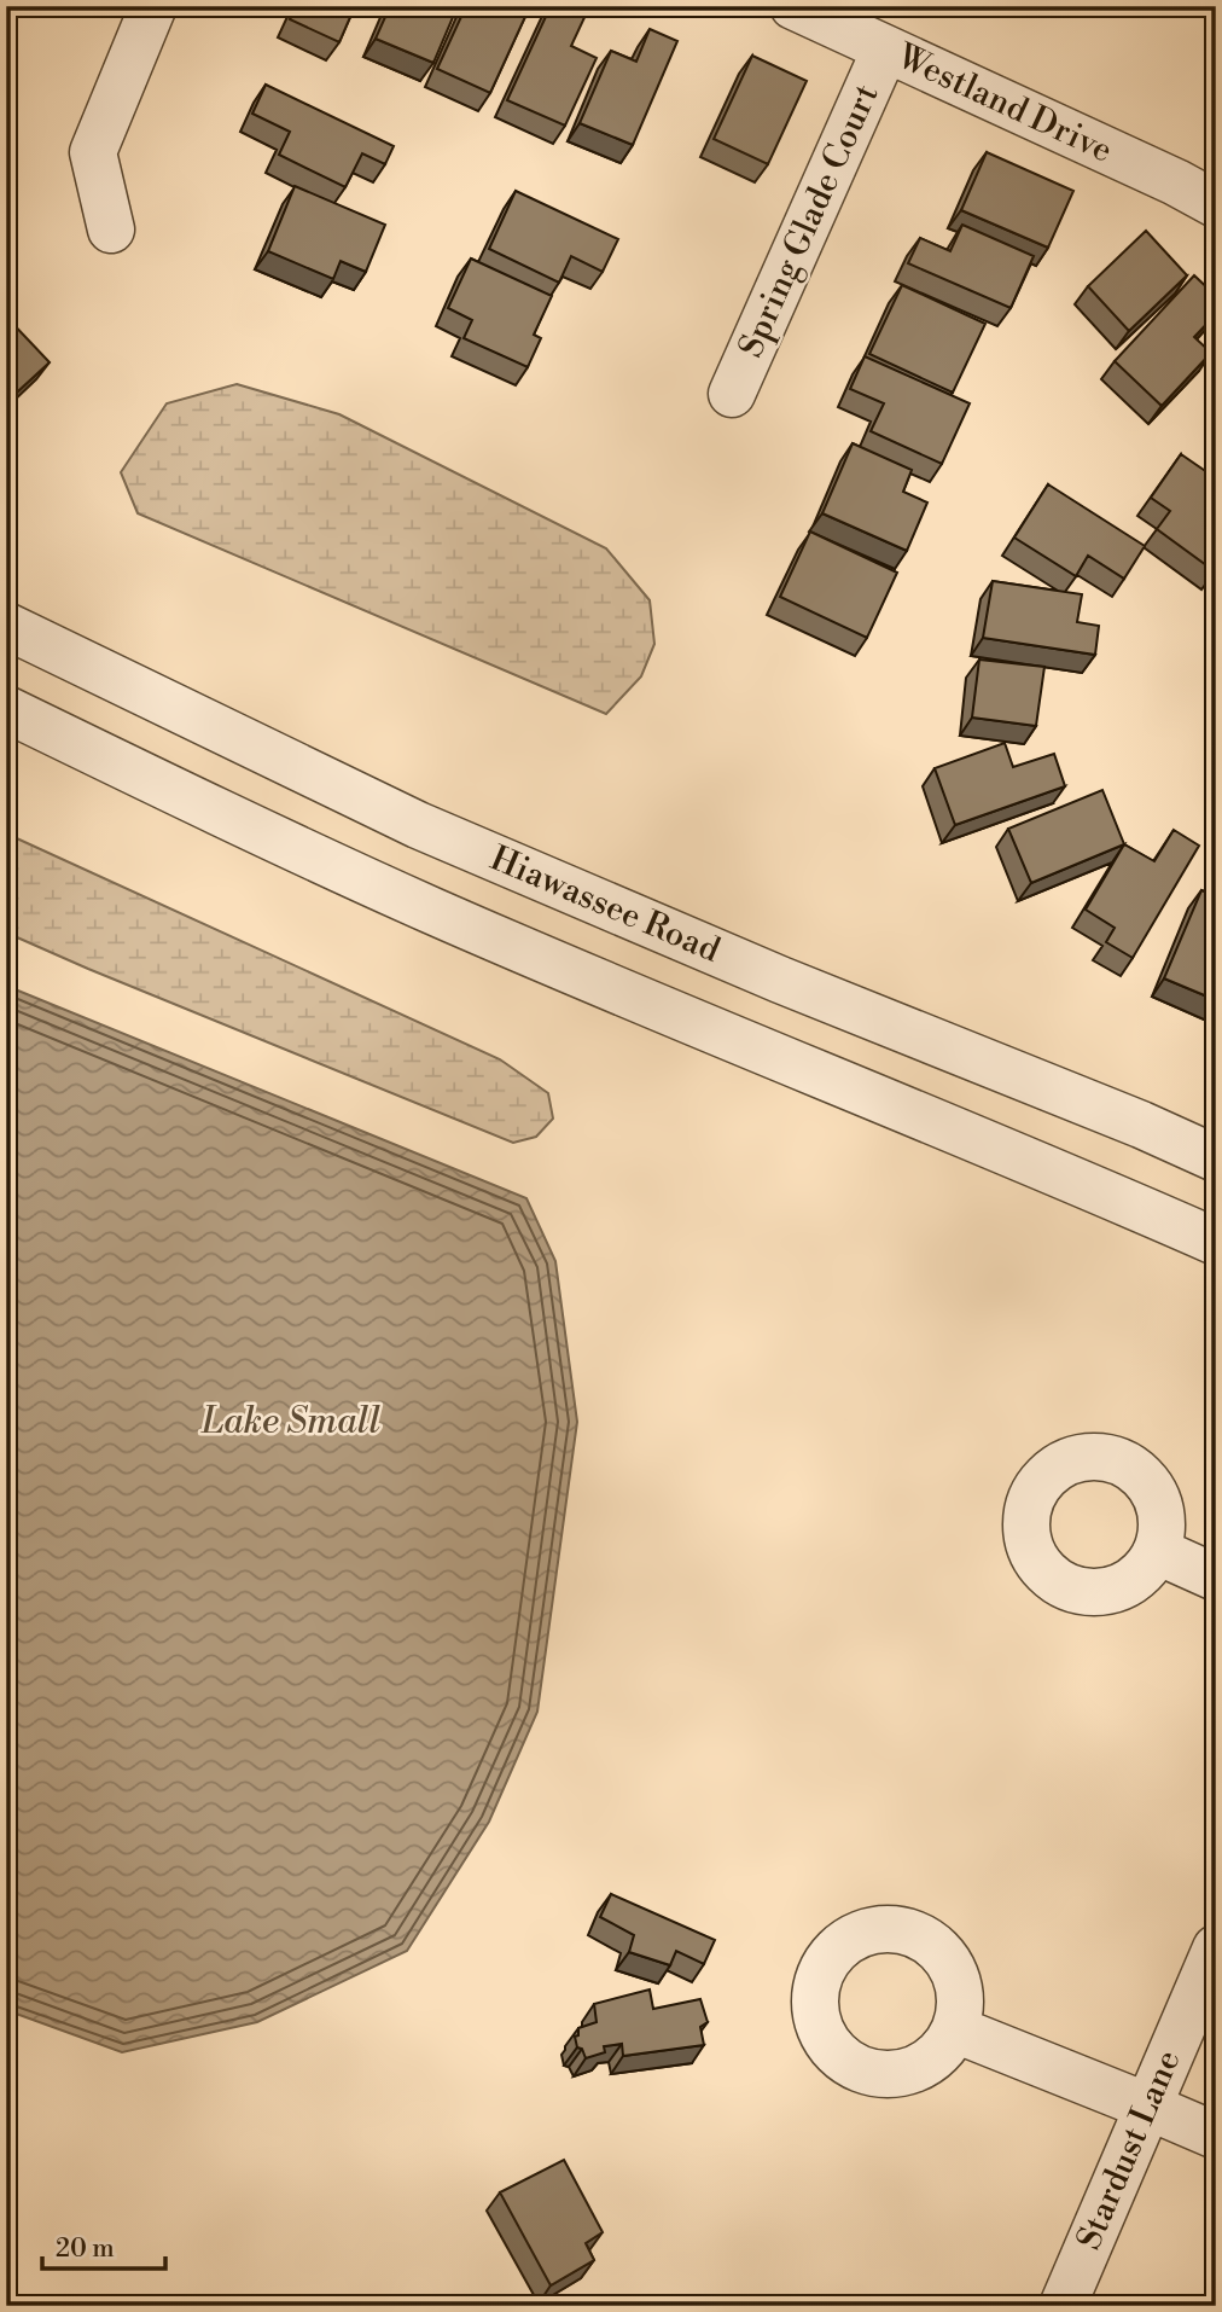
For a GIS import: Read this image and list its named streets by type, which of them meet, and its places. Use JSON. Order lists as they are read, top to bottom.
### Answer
{
  "streets": {
    "street": [
      "Westland Drive",
      "Spring Glade Court",
      "Hiawassee Road",
      "Stardust Lane"
    ]
  },
  "crossings": [
    ["Westland Drive", "Spring Glade Court"]
  ],
  "water": ["Lake Small"],
  "scale_bar": "20 m"
}
